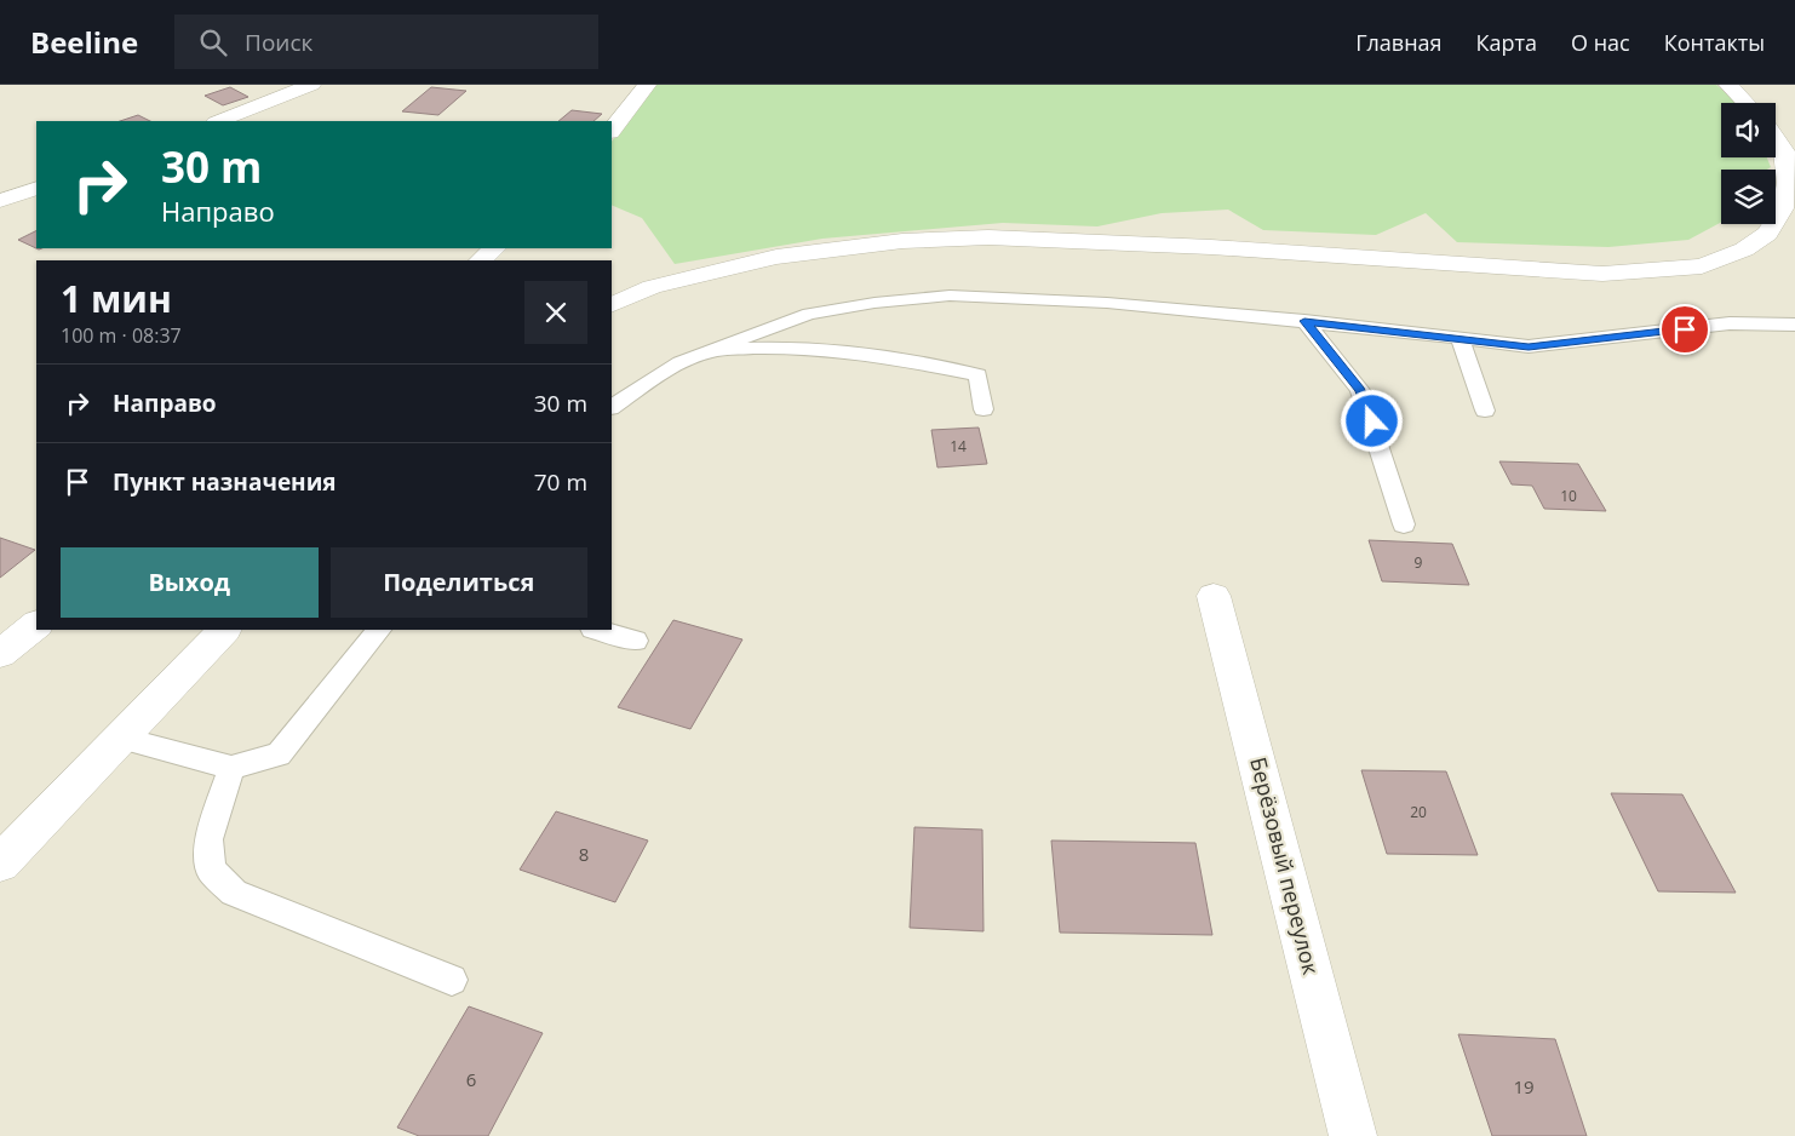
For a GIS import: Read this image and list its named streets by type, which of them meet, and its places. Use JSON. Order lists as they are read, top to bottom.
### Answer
{
  "streets": {
    "street": ["Берёзовый переулок"]
  },
  "house_numbers": [
    "14",
    "10",
    "9",
    "20",
    "8",
    "6",
    "19"
  ],
  "page": {
    "header": "Beeline",
    "search": "Поиск",
    "nav": [
      "Главная",
      "Карта",
      "О нас",
      "Контакты"
    ],
    "turn": ["30 m", "Направо"],
    "heading": ["1 мин", "100 m · 08:37"],
    "list": [
      {
        "name": "Направо",
        "value": "30 m"
      },
      {
        "name": "Пункт назначения",
        "value": "70 m"
      }
    ],
    "buttons": ["Выход", "Поделиться"]
  }
}
